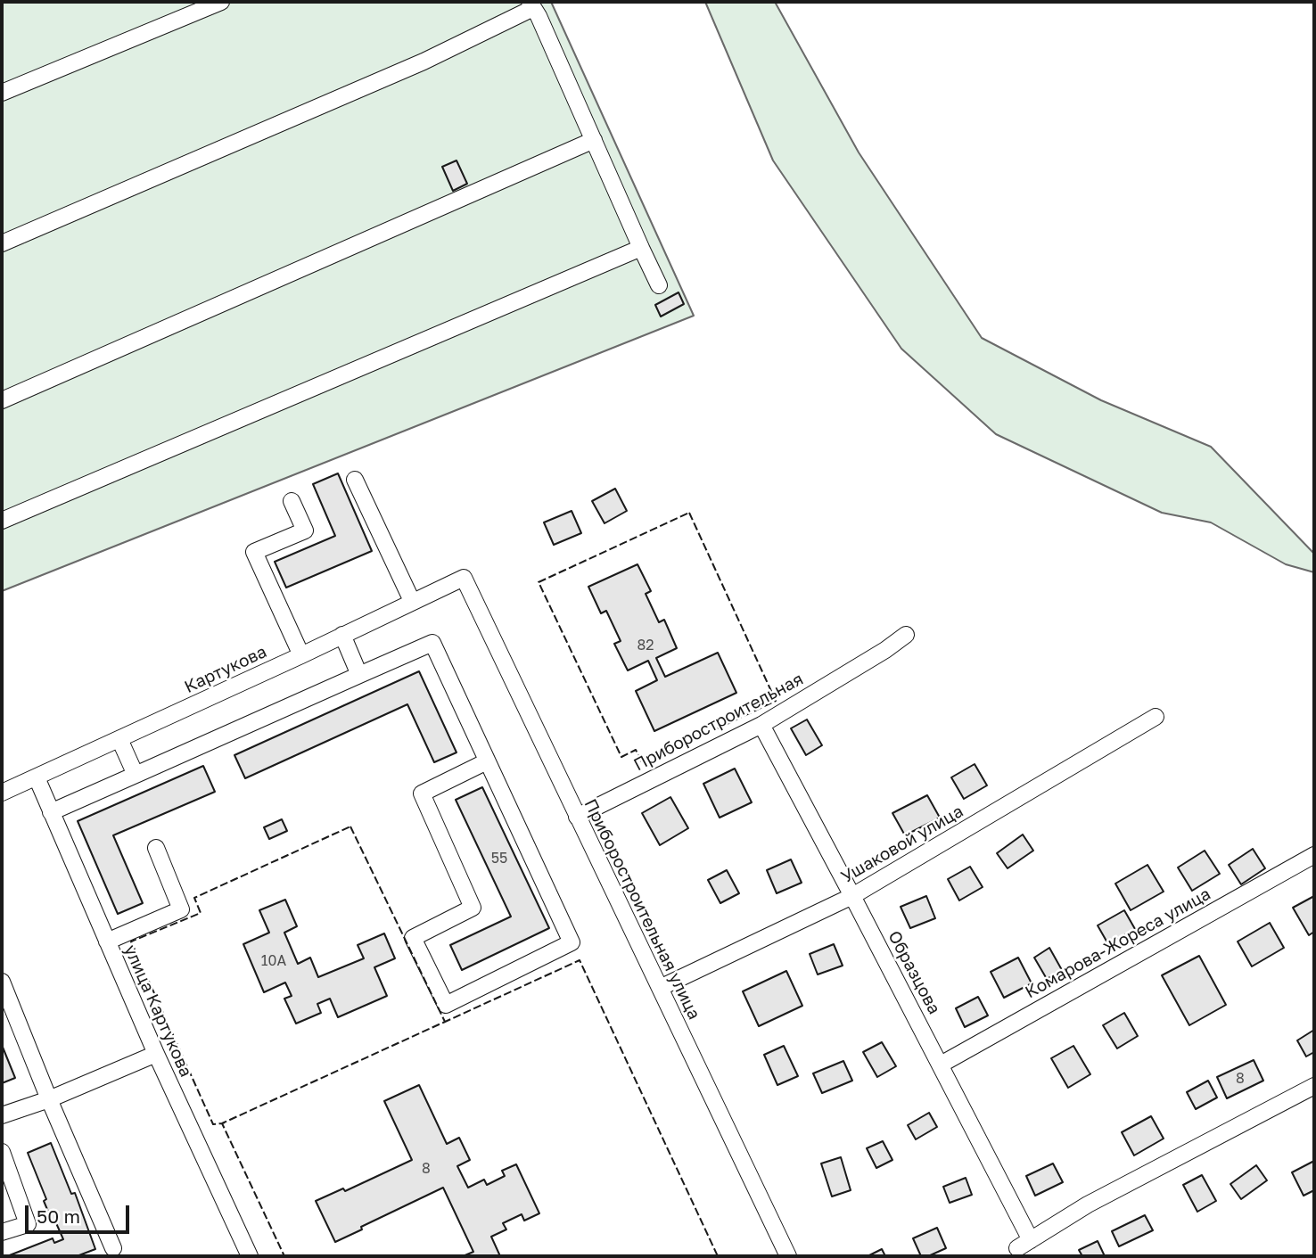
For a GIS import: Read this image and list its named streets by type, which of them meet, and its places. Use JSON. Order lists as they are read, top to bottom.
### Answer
{
  "streets": {
    "street": [
      "Картукова",
      "Приборостроительная",
      "Ушаковой улица",
      "Приборостроительная улица",
      "Комарова-Жореса улица",
      "Образцова",
      "улица Картукова"
    ]
  },
  "crossings": [
    ["Картукова", "Приборостроительная улица"],
    ["Картукова", "улица Картукова"],
    ["Приборостроительная", "Приборостроительная улица"],
    ["Приборостроительная", "Образцова"],
    ["Ушаковой улица", "Приборостроительная улица"],
    ["Ушаковой улица", "Образцова"],
    ["Комарова-Жореса улица", "Образцова"]
  ],
  "house_numbers": [
    "82",
    "55",
    "10А",
    "8",
    "8"
  ],
  "scale_bar": "50 m"
}
